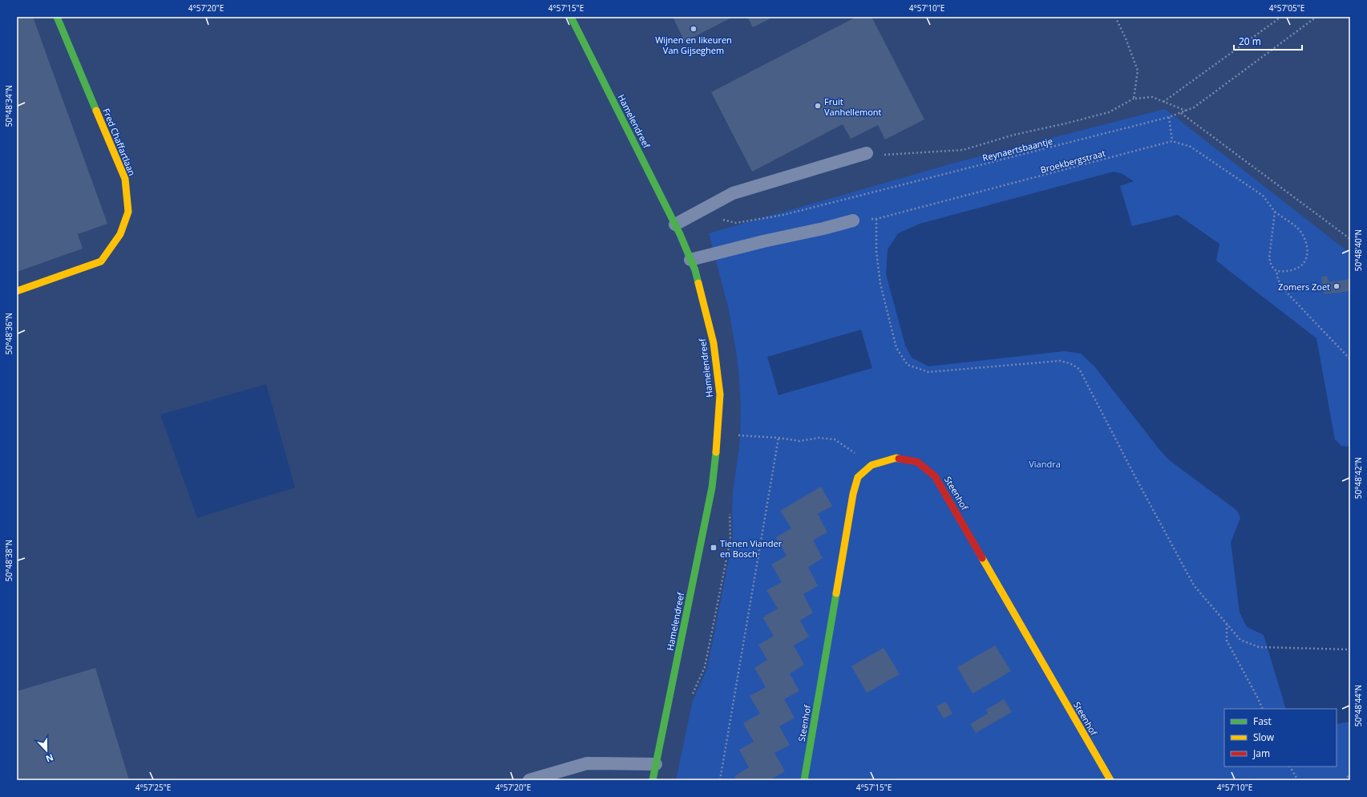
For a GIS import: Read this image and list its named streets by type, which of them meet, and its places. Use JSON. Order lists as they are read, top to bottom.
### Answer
{
  "streets": {
    "street": ["Hamelendreef", "Fred Chaffartlaan", "Steenhof"],
    "path": ["Reynaertsbaantje", "Broekbergstraat"]
  },
  "parks": ["Viandra"],
  "places": {
    "other": ["Wijnen en likeuren Van Gijseghem", "Fruit Vanhellemont", "Zomers Zoet"],
    "transit": ["Tienen Viander en Bosch"]
  },
  "legend": ["Fast", "Slow", "Jam"],
  "scale_bar": "20 m",
  "north": "bottom",
  "coordinates": [
    "4°57'20\"E",
    "4°57'15\"E",
    "4°57'10\"E",
    "4°57'05\"E",
    "50°48'34\"N",
    "50°48'40\"N",
    "50°48'36\"N",
    "50°48'42\"N",
    "50°48'38\"N",
    "50°48'44\"N",
    "4°57'25\"E"
  ]
}
